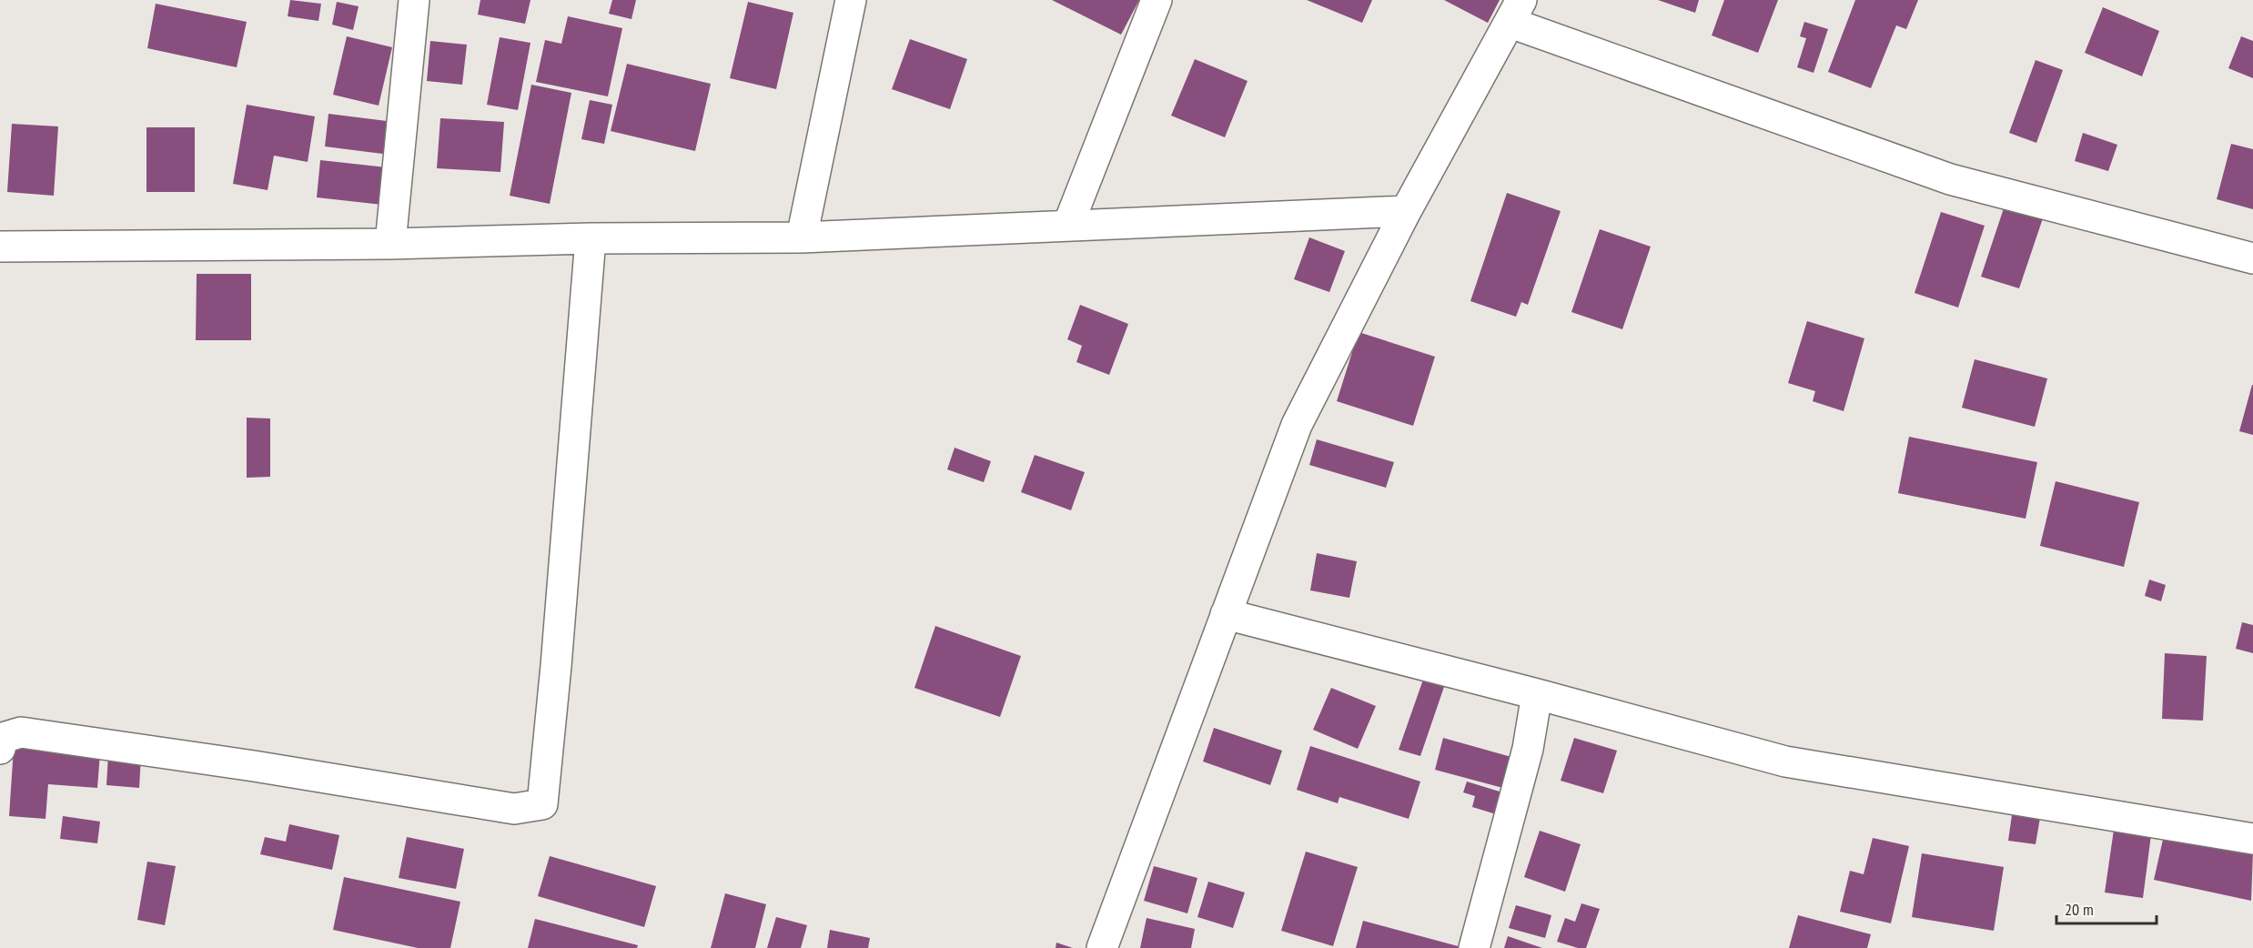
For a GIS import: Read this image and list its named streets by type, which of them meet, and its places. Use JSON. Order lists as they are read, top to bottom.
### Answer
{
  "scale_bar": "20 m"
}
